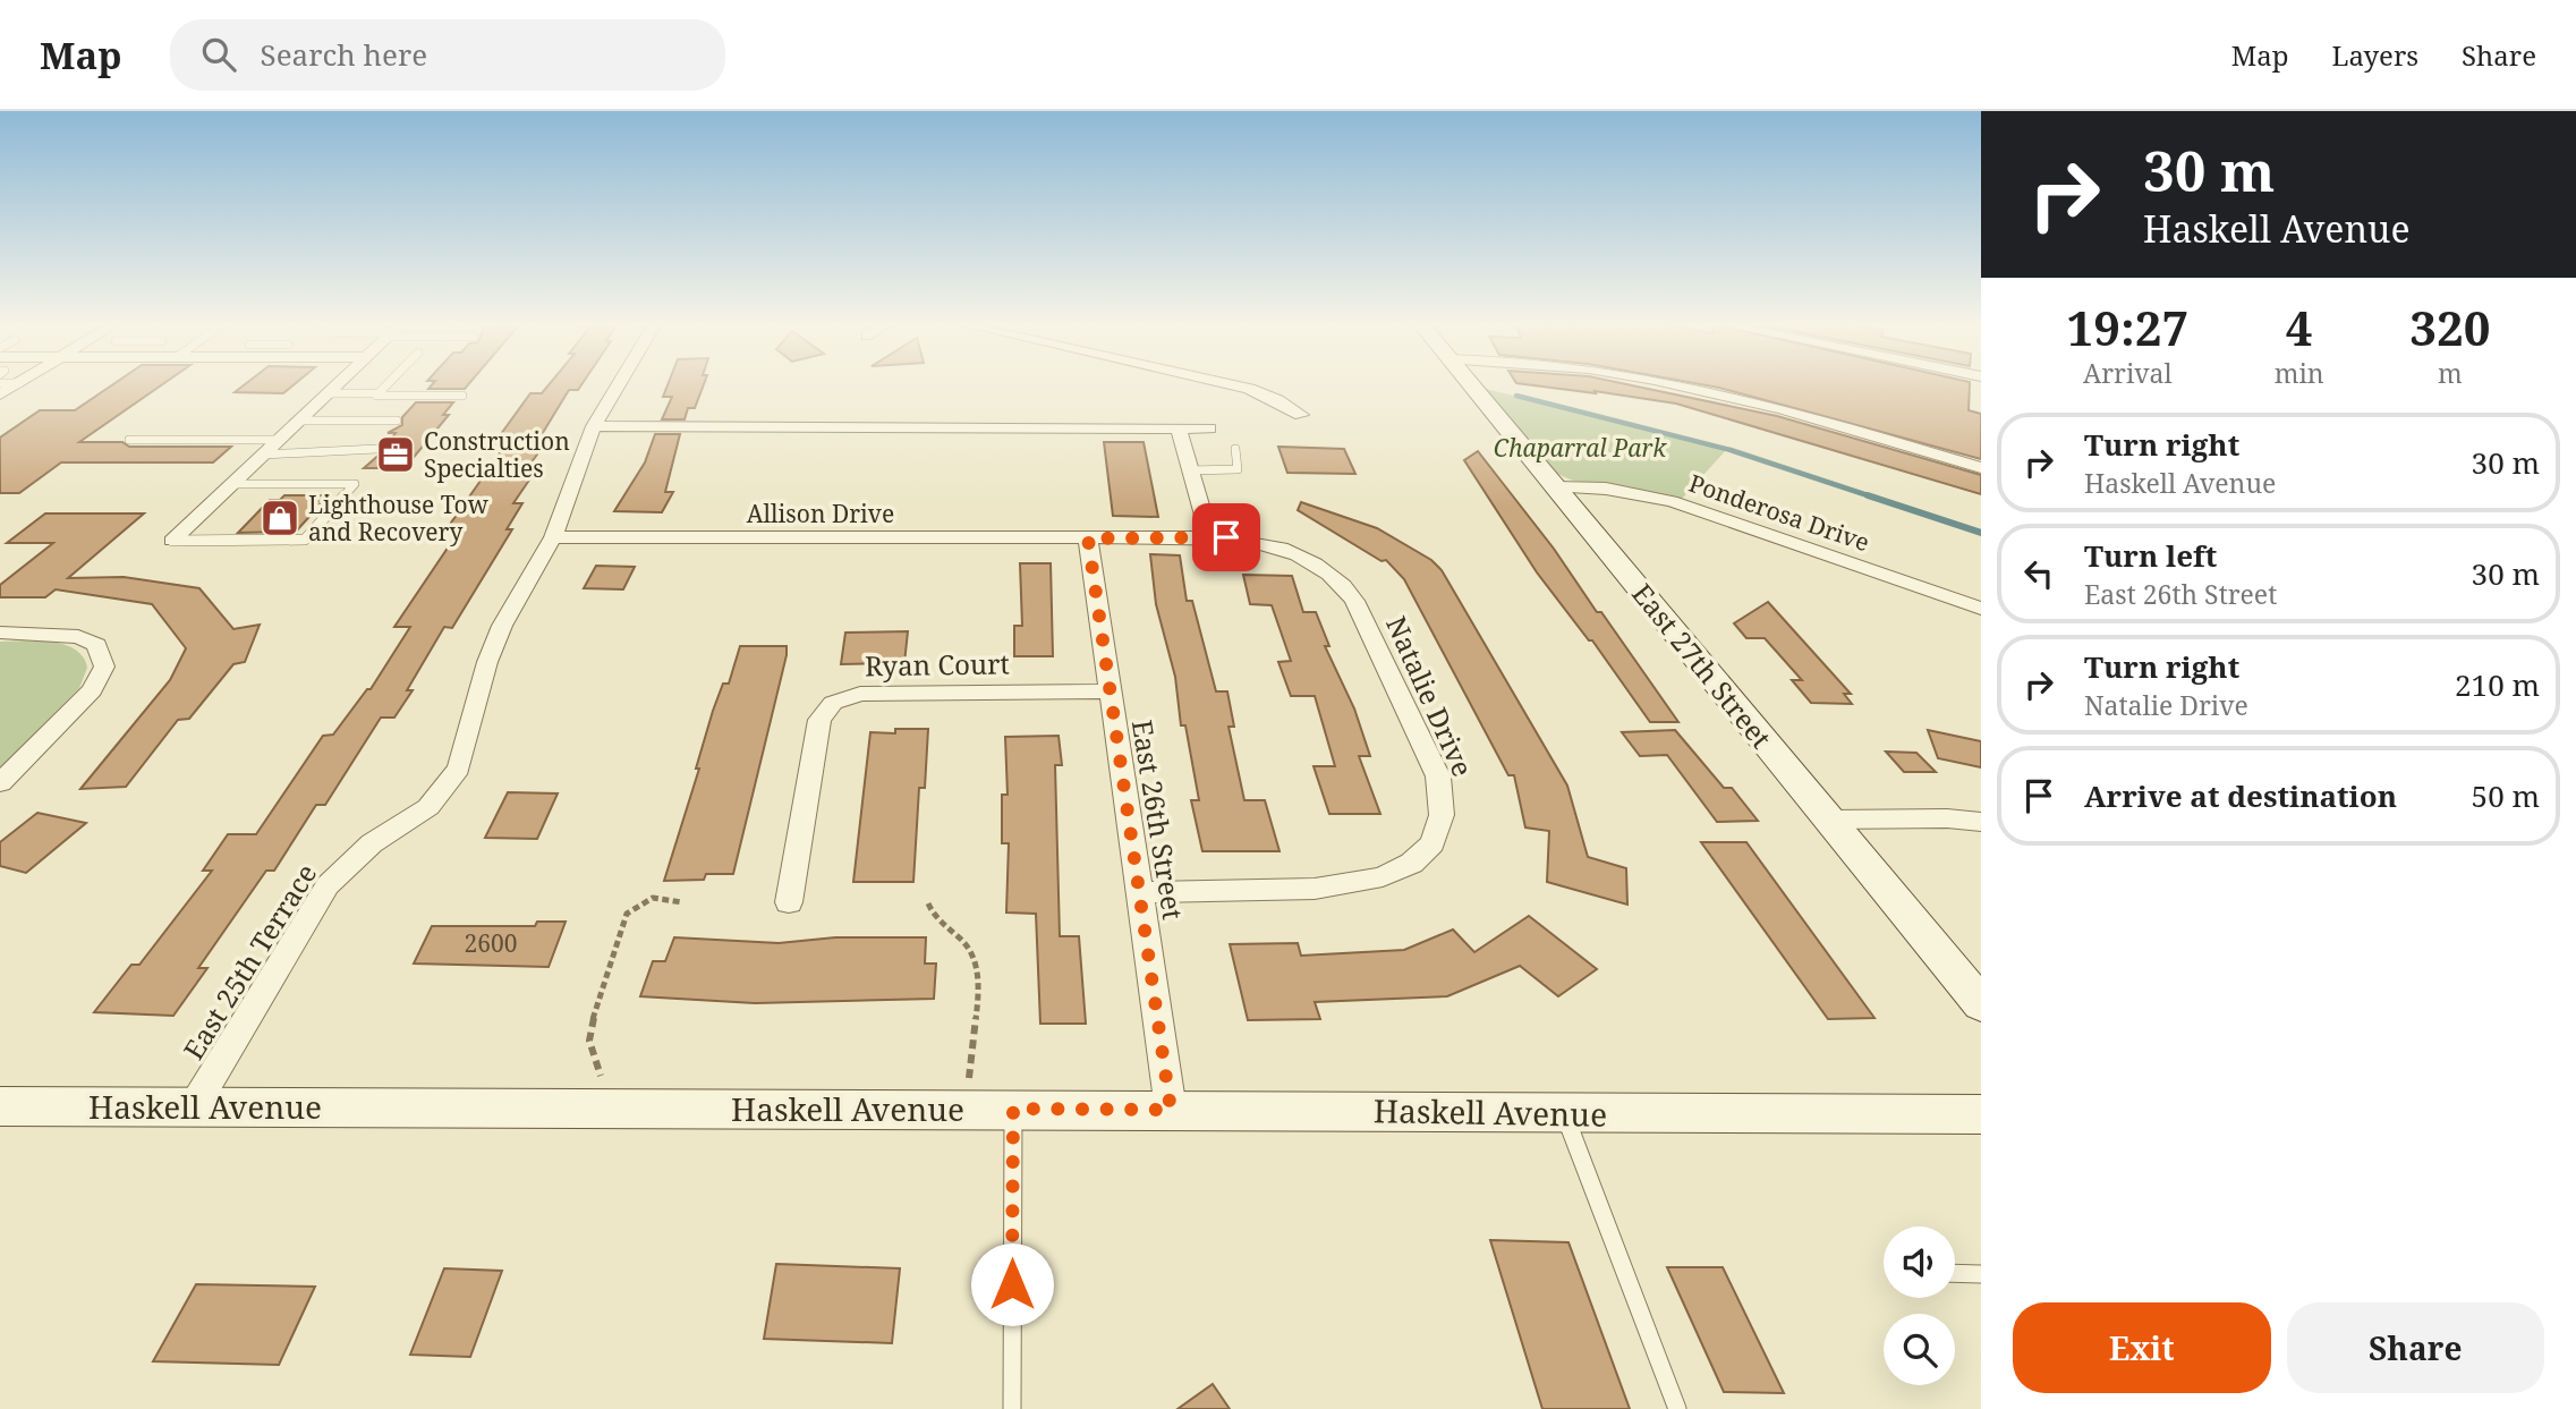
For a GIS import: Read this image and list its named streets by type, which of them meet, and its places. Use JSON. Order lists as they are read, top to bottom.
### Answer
{
  "streets": {
    "street": [
      "Ponderosa Drive",
      "Allison Drive",
      "Ryan Court",
      "East 27th Street",
      "Natalie Drive",
      "East 26th Street",
      "East 25th Terrace",
      "Haskell Avenue"
    ]
  },
  "crossings": [
    ["Ponderosa Drive", "East 27th Street"],
    ["Allison Drive", "Natalie Drive"],
    ["Allison Drive", "East 26th Street"],
    ["Allison Drive", "East 25th Terrace"],
    ["Ryan Court", "East 26th Street"],
    ["Natalie Drive", "East 26th Street"],
    ["East 26th Street", "Haskell Avenue"],
    ["East 25th Terrace", "Haskell Avenue"]
  ],
  "parks": ["Chaparral Park"],
  "places": {
    "office": ["Construction Specialties"],
    "shop": ["Lighthouse Tow and Recovery"]
  },
  "house_numbers": ["2600"],
  "page": {
    "header": "Map",
    "search": "Search here",
    "nav": ["Map", "Layers", "Share"],
    "turn": ["30 m", "Haskell Avenue"],
    "eta": [
      "19:27",
      "Arrival",
      "4",
      "min",
      "320",
      "m"
    ],
    "list": [
      {
        "name": "Turn right",
        "note": "Haskell Avenue",
        "value": "30 m"
      },
      {
        "name": "Turn left",
        "note": "East 26th Street",
        "value": "30 m"
      },
      {
        "name": "Turn right",
        "note": "Natalie Drive",
        "value": "210 m"
      },
      {
        "name": "Arrive at destination",
        "value": "50 m"
      }
    ],
    "buttons": ["Exit", "Share"]
  }
}
